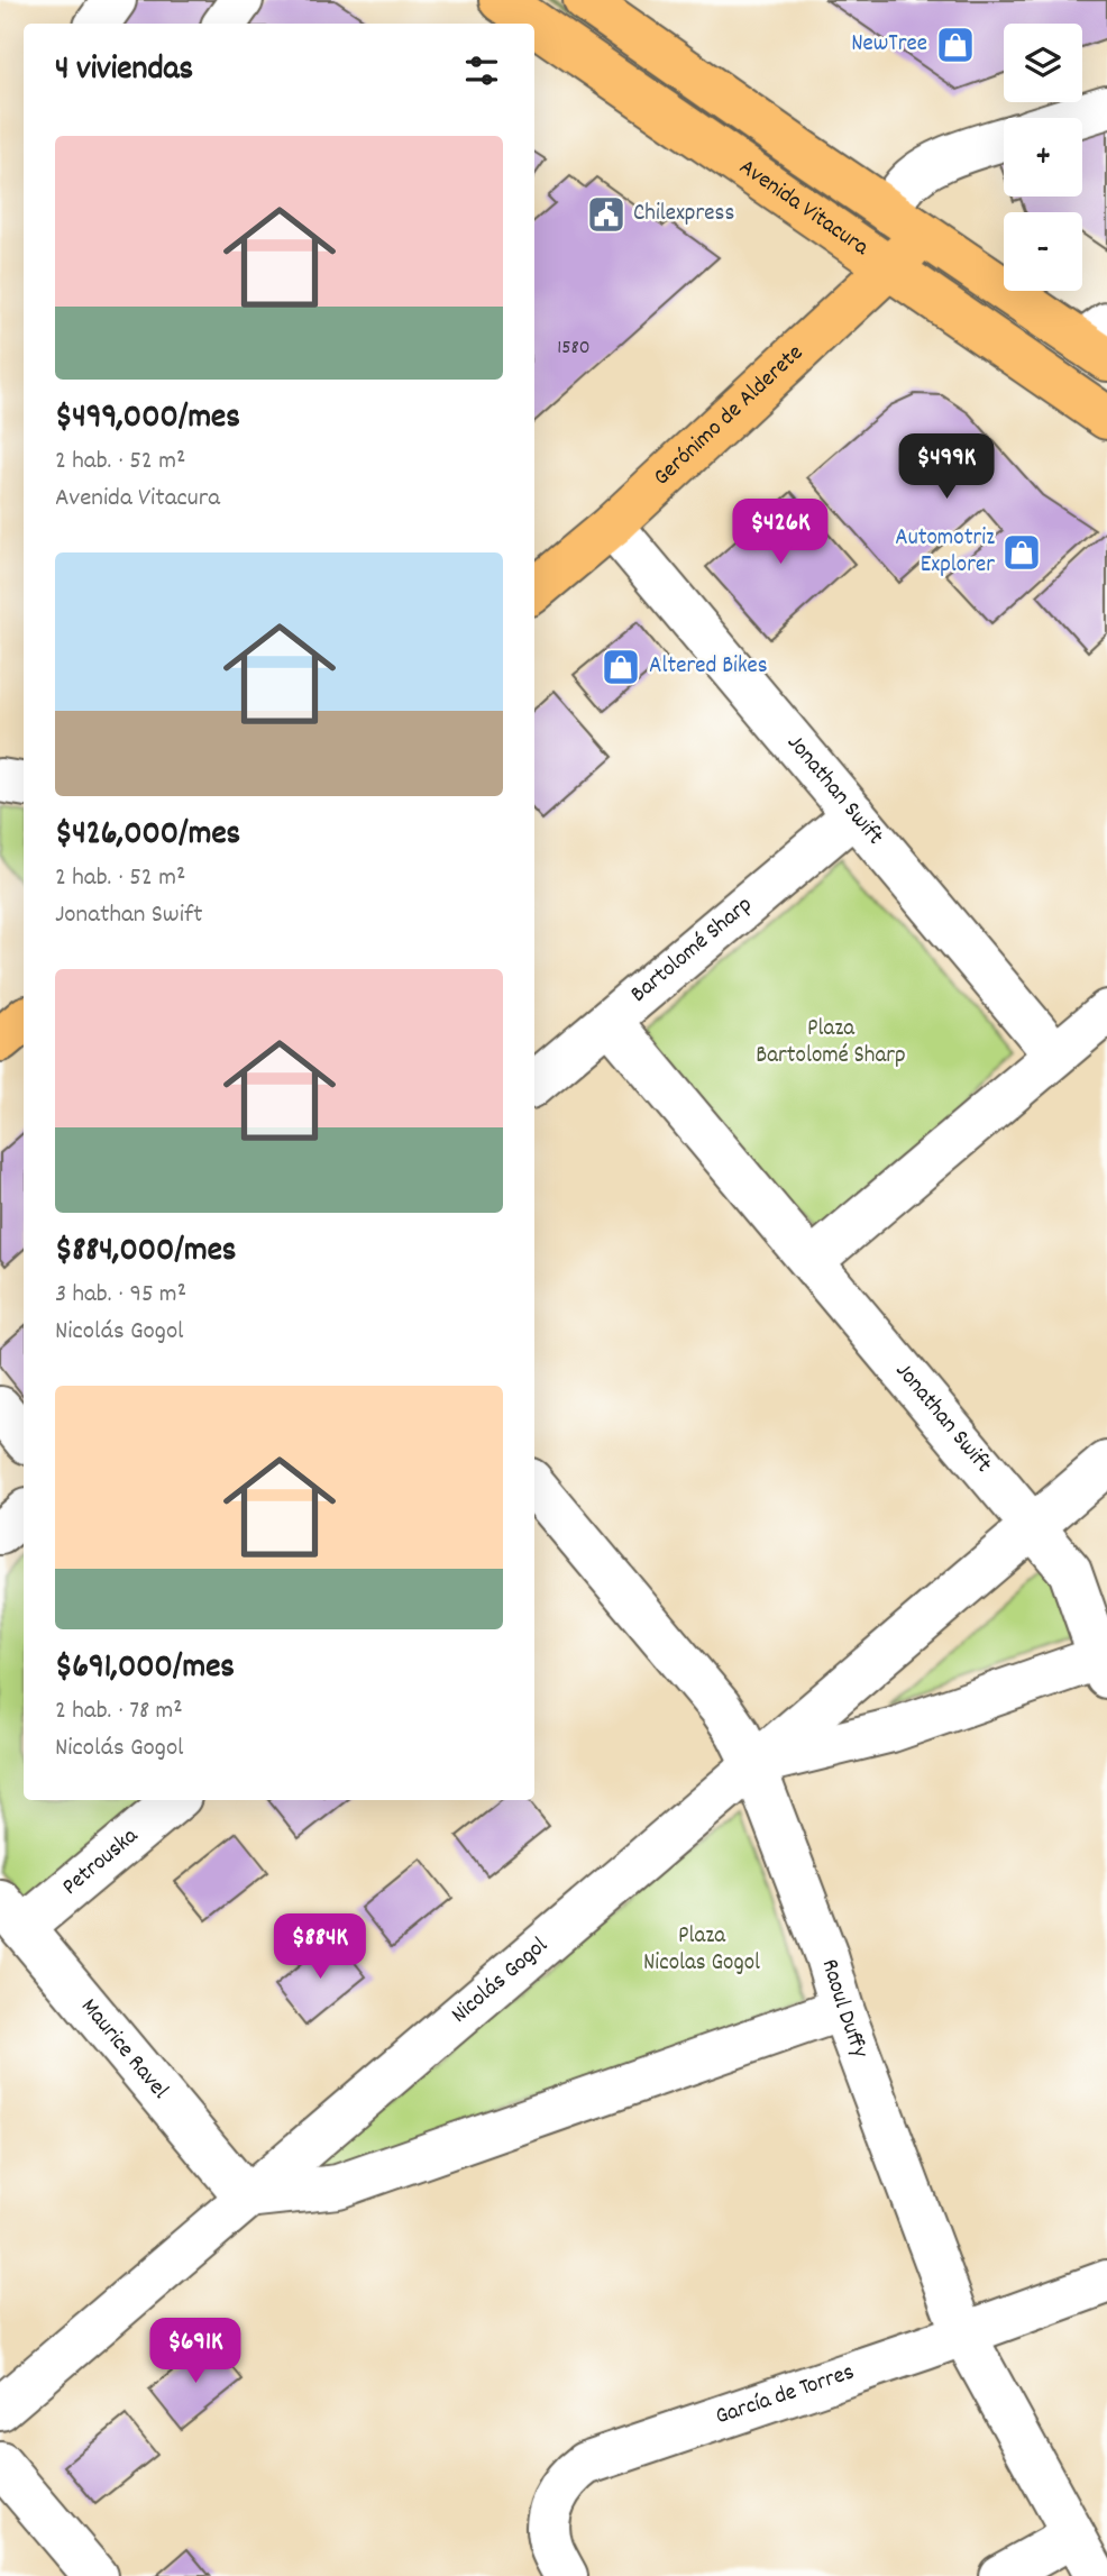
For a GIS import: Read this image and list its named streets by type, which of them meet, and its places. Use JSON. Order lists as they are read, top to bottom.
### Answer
{
  "streets": {
    "main road": ["Avenida Vitacura", "Gerónimo de Alderete"],
    "street": [
      "Jonathan Swift",
      "Bartolomé Sharp",
      "Petrouska",
      "Nicolás Gogol",
      "Raoul Duffy",
      "Maurice Ravel",
      "García de Torres"
    ]
  },
  "crossings": [
    ["Avenida Vitacura", "Gerónimo de Alderete"],
    ["Gerónimo de Alderete", "Jonathan Swift"],
    ["Jonathan Swift", "Bartolomé Sharp"],
    ["Jonathan Swift", "Nicolás Gogol"],
    ["Petrouska", "Maurice Ravel"],
    ["Nicolás Gogol", "Raoul Duffy"],
    ["Nicolás Gogol", "Maurice Ravel"],
    ["Raoul Duffy", "García de Torres"]
  ],
  "parks": ["Plaza Bartolomé Sharp", "Plaza Nicolas Gogol"],
  "places": {
    "shop": ["NewTree", "Automotriz Explorer", "Altered Bikes"],
    "public building": ["Chilexpress"]
  },
  "house_numbers": ["1580"],
  "page": {
    "map_buttons": ["+", "−"],
    "heading": "4 viviendas",
    "list": [
      {
        "name": "$499,000/mes",
        "note": "2 hab. · 52 m² · Avenida Vitacura"
      },
      {
        "name": "$426,000/mes",
        "note": "2 hab. · 52 m² · Jonathan Swift"
      },
      {
        "name": "$884,000/mes",
        "note": "3 hab. · 95 m² · Nicolás Gogol"
      },
      {
        "name": "$691,000/mes",
        "note": "2 hab. · 78 m² · Nicolás Gogol"
      }
    ],
    "price": [
      "$499K",
      "$426K",
      "$884K",
      "$691K"
    ]
  }
}
